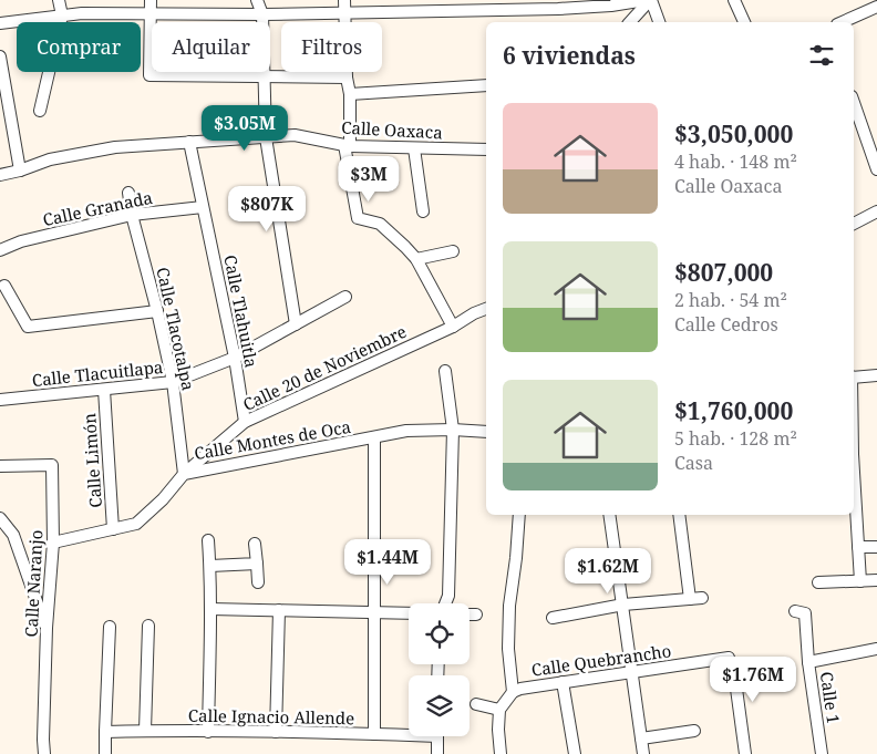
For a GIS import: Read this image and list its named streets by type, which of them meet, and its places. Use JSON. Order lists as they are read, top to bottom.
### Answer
{
  "streets": {
    "street": [
      "Calle Oaxaca",
      "Calle Granada",
      "Calle Tlahuitla",
      "Calle Tlacotalpa",
      "Calle 20 de Noviembre",
      "Calle Tlacuitlapa",
      "Calle Montes de Oca",
      "Calle Limón",
      "Calle Naranjo",
      "Calle Quebrancho",
      "Calle 1",
      "Calle Ignacio Allende"
    ]
  },
  "crossings": [
    ["Calle Oaxaca", "Calle Tlahuitla"],
    ["Calle Granada", "Calle Tlahuitla"],
    ["Calle Granada", "Calle Tlacotalpa"],
    ["Calle Tlahuitla", "Calle 20 de Noviembre"],
    ["Calle Tlahuitla", "Calle Tlacuitlapa"],
    ["Calle Tlacotalpa", "Calle 20 de Noviembre"],
    ["Calle Tlacotalpa", "Calle Tlacuitlapa"],
    ["Calle Tlacotalpa", "Calle Montes de Oca"],
    ["Calle 20 de Noviembre", "Calle Montes de Oca"],
    ["Calle Tlacuitlapa", "Calle Limón"],
    ["Calle Montes de Oca", "Calle Limón"],
    ["Calle Montes de Oca", "Calle Naranjo"]
  ],
  "page": {
    "chip": ["Comprar", "Alquilar", "Filtros"],
    "heading": "6 viviendas",
    "list": [
      {
        "name": "$3,050,000",
        "note": "4 hab. · 148 m² · Calle Oaxaca"
      },
      {
        "name": "$807,000",
        "note": "2 hab. · 54 m² · Calle Cedros"
      },
      {
        "name": "$1,760,000",
        "note": "5 hab. · 128 m² · Casa"
      }
    ],
    "price": [
      "$3.05M",
      "$3M",
      "$807K",
      "$1.44M",
      "$1.62M",
      "$1.76M"
    ]
  }
}
